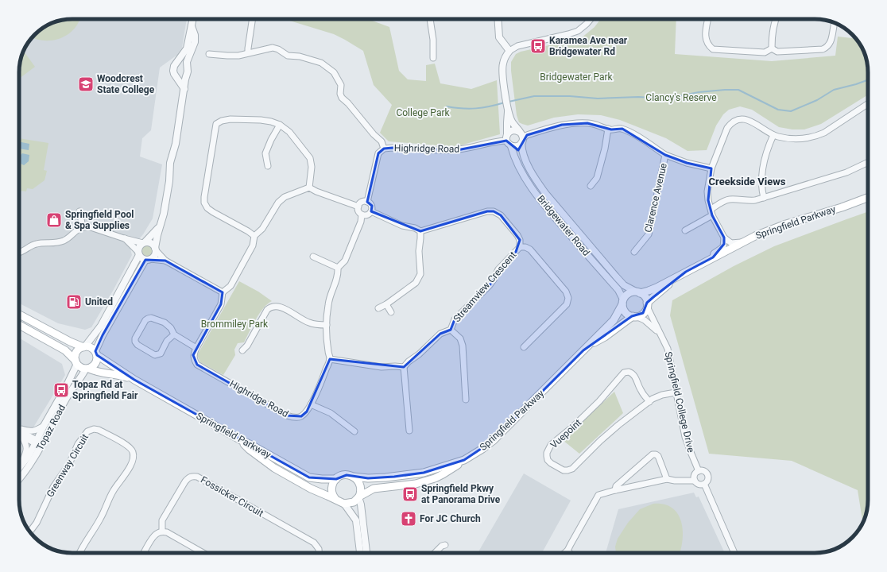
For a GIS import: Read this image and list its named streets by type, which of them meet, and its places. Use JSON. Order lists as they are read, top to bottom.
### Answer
{
  "streets": {
    "main road": ["Springfield Parkway"],
    "street": [
      "Highridge Road",
      "Clarence Avenue",
      "Bridgewater Road",
      "Streamview Crescent",
      "Springfield College Drive",
      "Topaz Road",
      "Vuepoint",
      "Greenway Circuit",
      "Fossicker Circuit"
    ]
  },
  "crossings": [
    ["Highridge Road", "Clarence Avenue"],
    ["Highridge Road", "Bridgewater Road"],
    ["Clarence Avenue", "Bridgewater Road"],
    ["Springfield Parkway", "Bridgewater Road"],
    ["Springfield Parkway", "Springfield College Drive"],
    ["Springfield Parkway", "Topaz Road"],
    ["Bridgewater Road", "Springfield College Drive"],
    ["Springfield College Drive", "Vuepoint"]
  ],
  "districts": ["Creekside Views"],
  "parks": [
    "Bridgewater Park",
    "Clancy's Reserve",
    "College Park",
    "Brommiley Park"
  ],
  "places": {
    "bus stop": ["Karamea Ave near Bridgewater Rd", "Topaz Rd at Springfield Fair", "Springfield Pkwy at Panorama Drive"],
    "school or university": ["Woodcrest State College"],
    "shop": ["Springfield Pool & Spa Supplies"],
    "fuel station": ["United"],
    "church": ["For JC Church"]
  }
}
